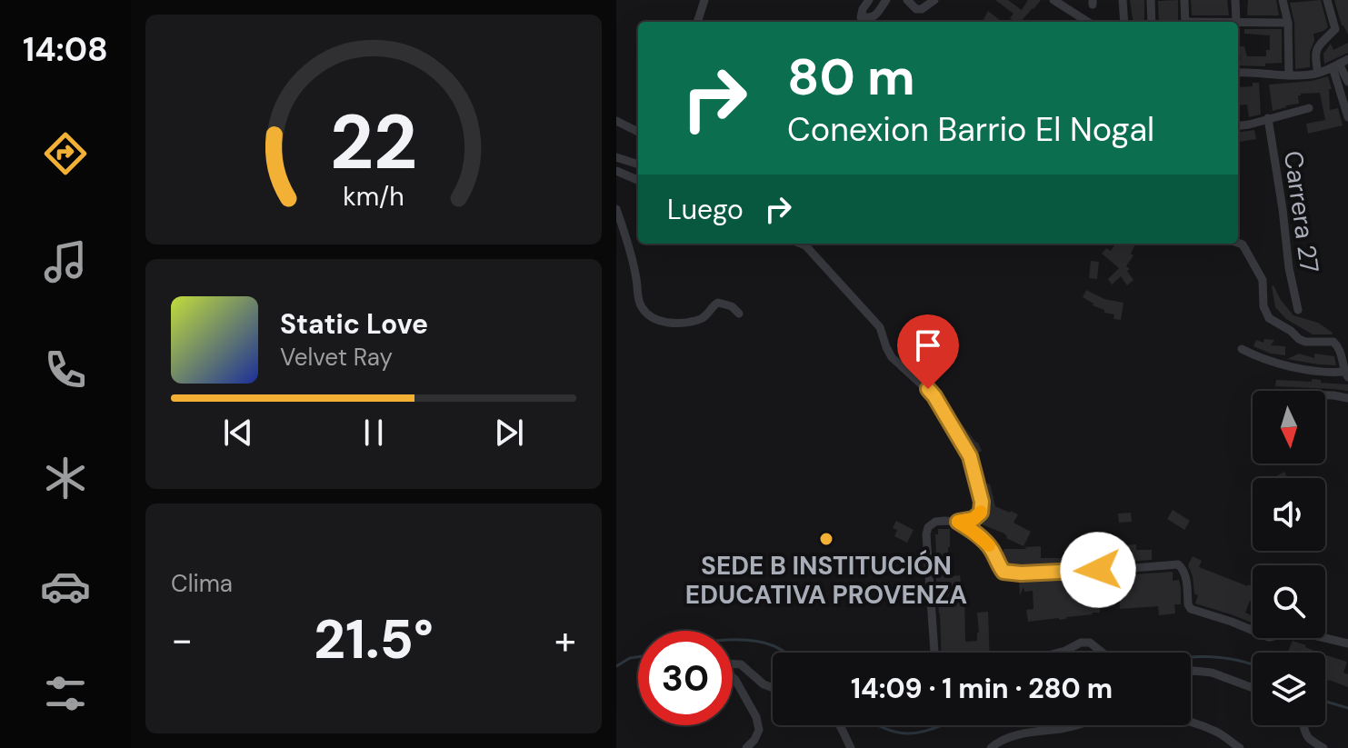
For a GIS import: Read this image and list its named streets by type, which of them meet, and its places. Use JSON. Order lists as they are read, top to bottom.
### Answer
{
  "streets": {
    "street": ["Carrera 27"]
  },
  "places": ["SEDE B INSTITUCIÓN EDUCATIVA PROVENZA"],
  "north": "bottom",
  "page": {
    "tabs": "14:08",
    "turn": ["80 m", "Conexion Barrio El Nogal"],
    "then": "Luego",
    "song": ["Static Love", "Velvet Ray"],
    "tile": "Clima",
    "heat": ["−", "21.5°", "+"],
    "limit": "30",
    "trip": "14:09 · 1 min · 280 m",
    "gauge": ["22", "km/h"]
  }
}
